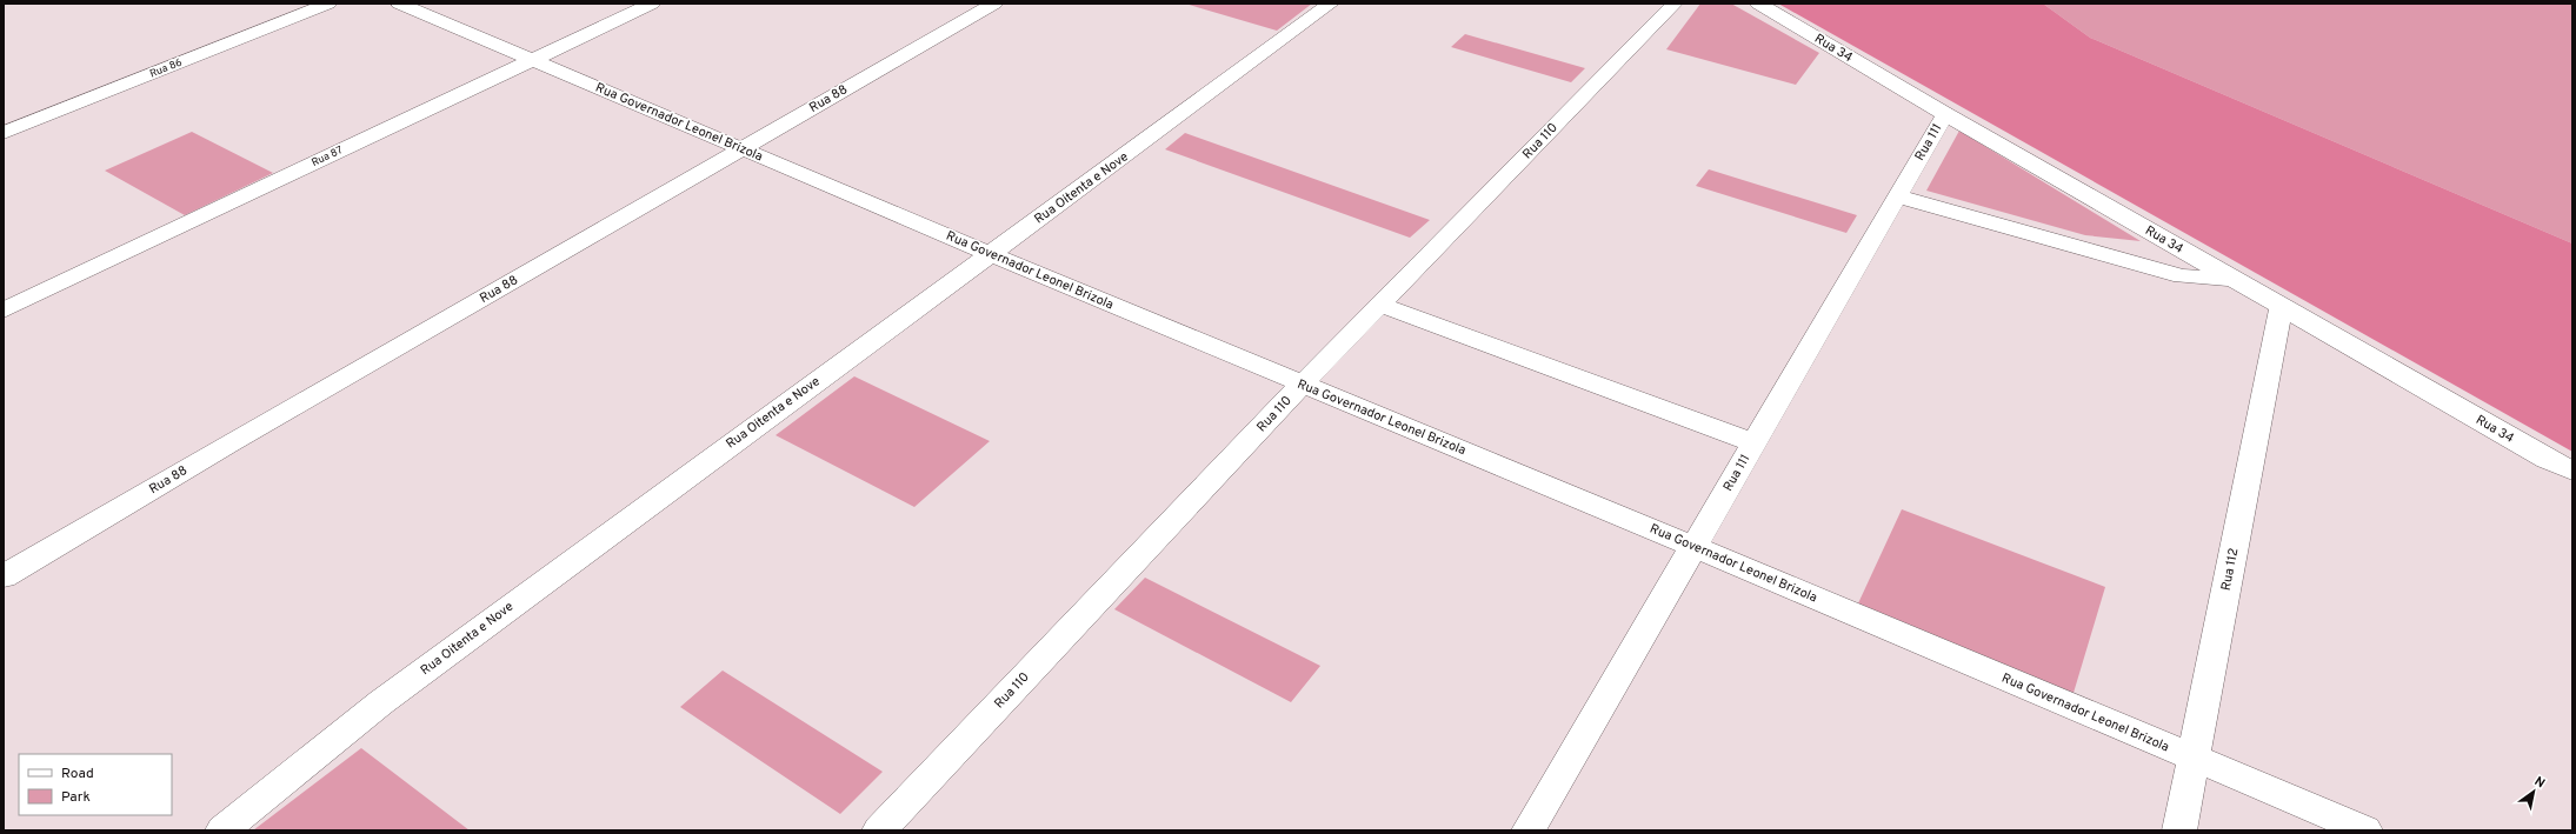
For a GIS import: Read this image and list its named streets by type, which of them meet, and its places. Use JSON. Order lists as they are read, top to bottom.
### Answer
{
  "streets": {
    "street": [
      "Rua 34",
      "Rua 86",
      "Rua 88",
      "Rua Governador Leonel Brizola",
      "Rua 110",
      "Rua 111",
      "Rua 87",
      "Rua Oitenta e Nove",
      "Rua 112"
    ]
  },
  "crossings": [
    ["Rua 34", "Rua 111"],
    ["Rua 34", "Rua 112"],
    ["Rua 88", "Rua Governador Leonel Brizola"],
    ["Rua Governador Leonel Brizola", "Rua 110"],
    ["Rua Governador Leonel Brizola", "Rua 111"],
    ["Rua Governador Leonel Brizola", "Rua 87"],
    ["Rua Governador Leonel Brizola", "Rua Oitenta e Nove"],
    ["Rua Governador Leonel Brizola", "Rua 112"]
  ],
  "legend": ["Road", "Park"],
  "north": "top right"
}
